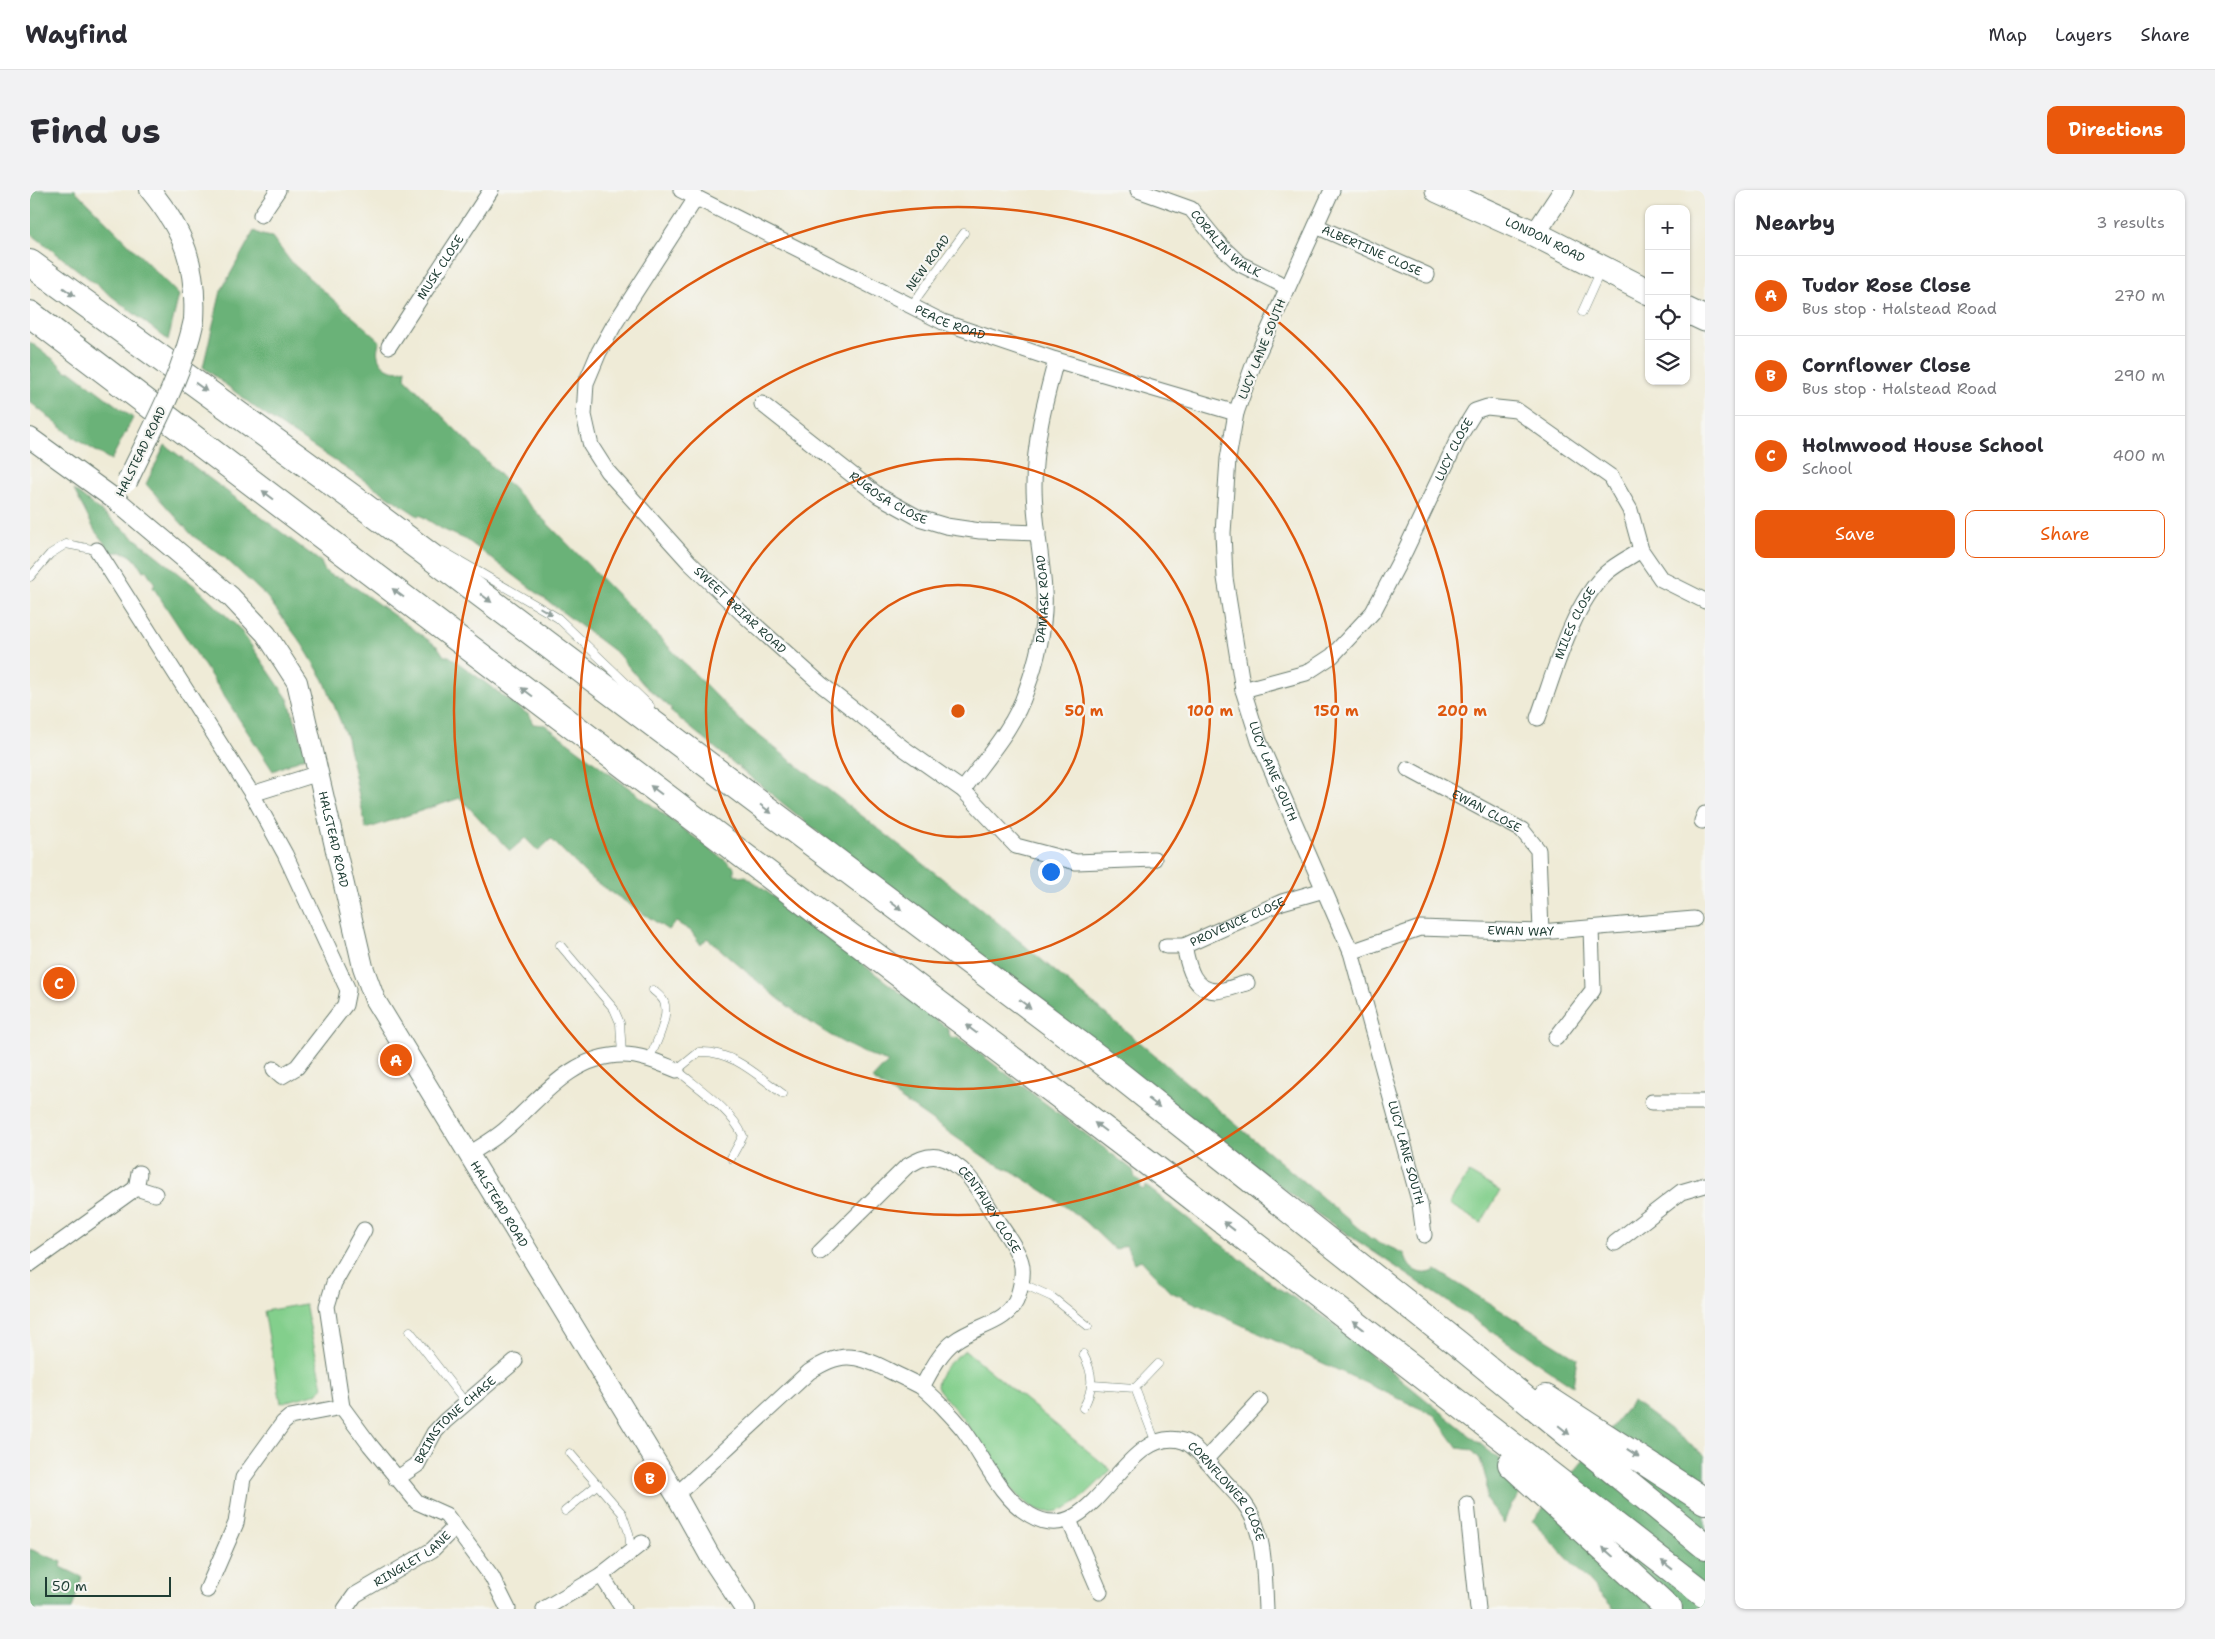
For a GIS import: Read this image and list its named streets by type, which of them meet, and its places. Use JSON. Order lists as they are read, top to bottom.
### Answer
{
  "streets": {
    "main road": ["LONDON ROAD"],
    "street": [
      "CORALIN WALK",
      "ALBERTINE CLOSE",
      "MUSK CLOSE",
      "PEACE ROAD",
      "LUCY LANE SOUTH",
      "LUCY CLOSE",
      "HALSTEAD ROAD",
      "RUGOSA CLOSE",
      "DAMASK ROAD",
      "SWEET BRIAR ROAD",
      "MILES CLOSE",
      "EWAN CLOSE",
      "PROVENCE CLOSE",
      "EWAN WAY",
      "CENTAURY CLOSE",
      "BRIMSTONE CHASE",
      "CORNFLOWER CLOSE",
      "RINGLET LANE"
    ],
    "lane": ["NEW ROAD"]
  },
  "crossings": [
    ["CORALIN WALK", "LUCY LANE SOUTH"],
    ["ALBERTINE CLOSE", "LUCY LANE SOUTH"],
    ["NEW ROAD", "PEACE ROAD"],
    ["PEACE ROAD", "LUCY LANE SOUTH"],
    ["PEACE ROAD", "DAMASK ROAD"],
    ["PEACE ROAD", "SWEET BRIAR ROAD"],
    ["LUCY LANE SOUTH", "LUCY CLOSE"],
    ["LUCY LANE SOUTH", "PROVENCE CLOSE"],
    ["LUCY LANE SOUTH", "EWAN WAY"],
    ["LUCY CLOSE", "MILES CLOSE"],
    ["RUGOSA CLOSE", "DAMASK ROAD"],
    ["DAMASK ROAD", "SWEET BRIAR ROAD"],
    ["EWAN CLOSE", "EWAN WAY"]
  ],
  "scale_bar": "50 m",
  "page": {
    "header": "Wayfind",
    "nav": ["Map", "Layers", "Share"],
    "buttons": [
      "Directions",
      ["Save", "Share"]
    ],
    "title": "Find us",
    "heading": ["Nearby", "3 results"],
    "map_buttons": ["+", "−"],
    "list": [
      {
        "mark": "A",
        "name": "Tudor Rose Close",
        "note": "Bus stop · Halstead Road",
        "value": "270 m"
      },
      {
        "mark": "B",
        "name": "Cornflower Close",
        "note": "Bus stop · Halstead Road",
        "value": "290 m"
      },
      {
        "mark": "C",
        "name": "Holmwood House School",
        "note": "School",
        "value": "400 m"
      }
    ],
    "pins": ["C", "A", "B"],
    "scale": "50 m"
  },
  "rings": [
    "50 m",
    "100 m",
    "150 m",
    "200 m"
  ]
}
